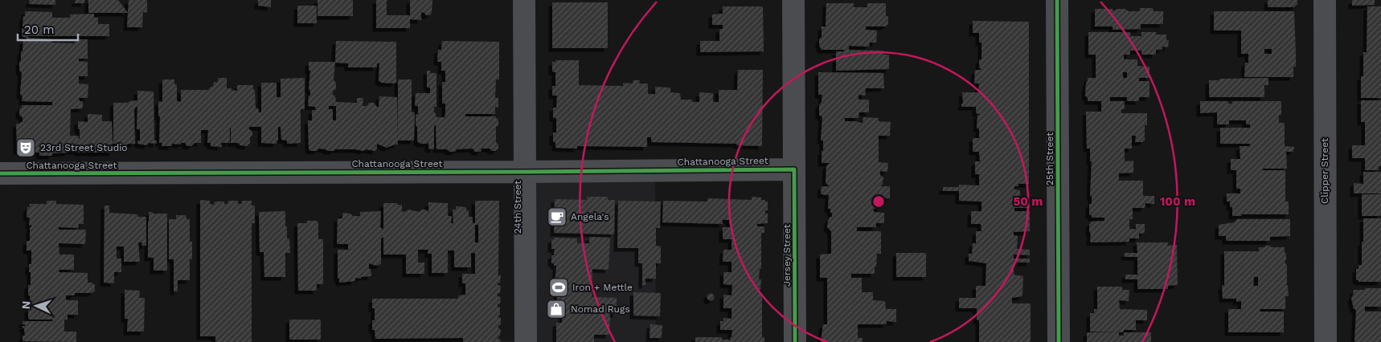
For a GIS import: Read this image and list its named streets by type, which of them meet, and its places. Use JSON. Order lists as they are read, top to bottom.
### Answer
{
  "streets": {
    "street": [
      "25th Street",
      "Chattanooga Street",
      "Clipper Street",
      "24th Street",
      "Jersey Street"
    ]
  },
  "crossings": [
    ["Chattanooga Street", "24th Street"],
    ["Chattanooga Street", "Jersey Street"]
  ],
  "places": {
    "theatre": ["23rd Street Studio"],
    "cafe": ["Angela's"],
    "sports": ["Iron + Mettle"],
    "shop": ["Nomad Rugs"]
  },
  "scale_bar": "20 m",
  "north": "left",
  "rings": ["50 m", "100 m"]
}
